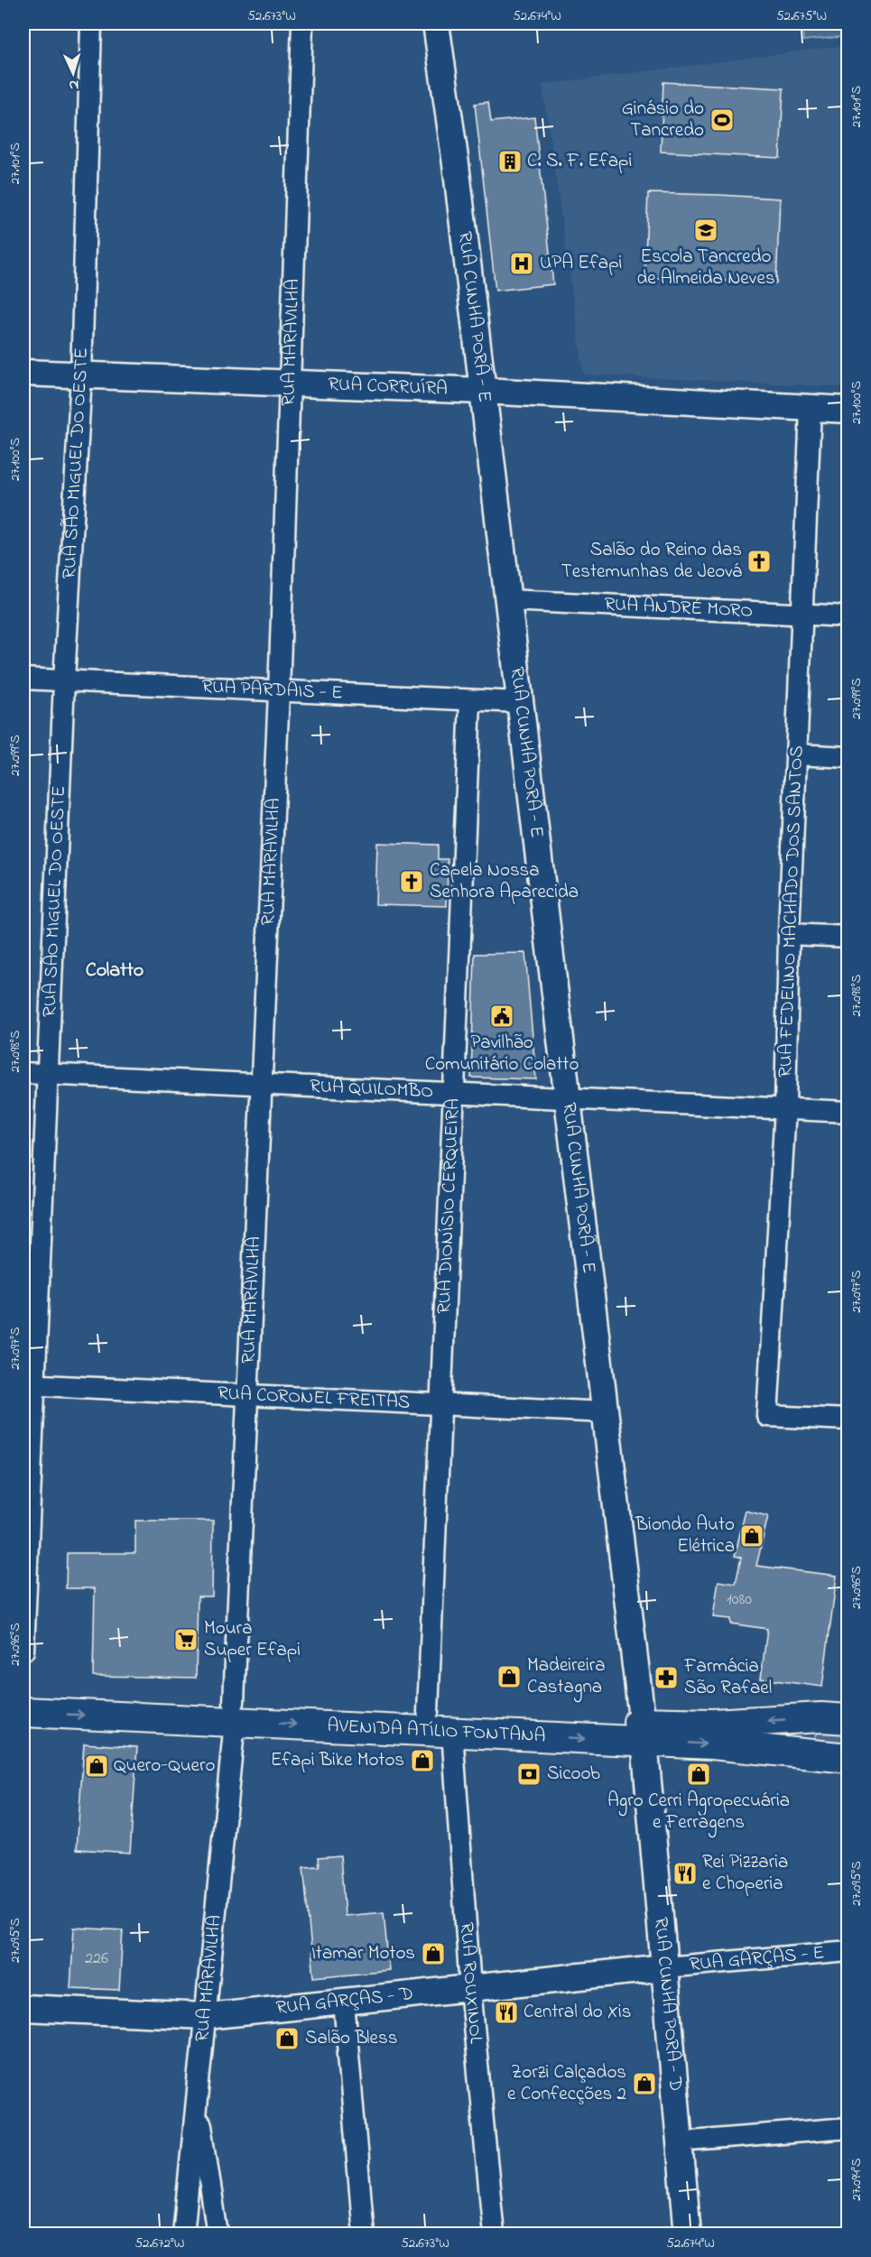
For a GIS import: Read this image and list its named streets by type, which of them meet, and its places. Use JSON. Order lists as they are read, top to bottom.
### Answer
{
  "streets": {
    "main road": ["AVENIDA ATÍLIO FONTANA"],
    "street": [
      "RUA CUNHA PORÃ - E",
      "RUA MARAVILHA",
      "RUA CORRUÍRA",
      "RUA SÃO MIGUEL DO OESTE",
      "RUA ANDRÉ MORO",
      "RUA PARDAIS - E",
      "RUA FEDELINO MACHADO DOS SANTOS",
      "RUA QUILOMBO",
      "RUA DIONÍSIO CERQUEIRA",
      "RUA CORONEL FREITAS",
      "RUA GARÇAS - E",
      "RUA ROUXINOL",
      "RUA GARÇAS - D",
      "RUA CUNHA PORÃ - D"
    ]
  },
  "crossings": [
    ["RUA CUNHA PORÃ - E", "RUA CORRUÍRA"],
    ["RUA CUNHA PORÃ - E", "RUA ANDRÉ MORO"],
    ["RUA CUNHA PORÃ - E", "RUA PARDAIS - E"],
    ["RUA CUNHA PORÃ - E", "RUA QUILOMBO"],
    ["RUA CUNHA PORÃ - E", "RUA CORONEL FREITAS"],
    ["RUA CUNHA PORÃ - E", "AVENIDA ATÍLIO FONTANA"],
    ["RUA CUNHA PORÃ - E", "RUA CUNHA PORÃ - D"],
    ["RUA MARAVILHA", "RUA CORRUÍRA"],
    ["RUA MARAVILHA", "RUA PARDAIS - E"],
    ["RUA MARAVILHA", "RUA QUILOMBO"],
    ["RUA MARAVILHA", "RUA CORONEL FREITAS"],
    ["RUA MARAVILHA", "AVENIDA ATÍLIO FONTANA"],
    ["RUA MARAVILHA", "RUA GARÇAS - D"],
    ["RUA CORRUÍRA", "RUA SÃO MIGUEL DO OESTE"],
    ["RUA CORRUÍRA", "RUA FEDELINO MACHADO DOS SANTOS"],
    ["RUA SÃO MIGUEL DO OESTE", "RUA PARDAIS - E"],
    ["RUA SÃO MIGUEL DO OESTE", "RUA QUILOMBO"],
    ["RUA SÃO MIGUEL DO OESTE", "RUA CORONEL FREITAS"],
    ["RUA ANDRÉ MORO", "RUA FEDELINO MACHADO DOS SANTOS"],
    ["RUA PARDAIS - E", "RUA DIONÍSIO CERQUEIRA"],
    ["RUA FEDELINO MACHADO DOS SANTOS", "RUA QUILOMBO"],
    ["RUA QUILOMBO", "RUA DIONÍSIO CERQUEIRA"],
    ["RUA DIONÍSIO CERQUEIRA", "RUA CORONEL FREITAS"],
    ["RUA DIONÍSIO CERQUEIRA", "AVENIDA ATÍLIO FONTANA"],
    ["AVENIDA ATÍLIO FONTANA", "RUA ROUXINOL"],
    ["AVENIDA ATÍLIO FONTANA", "RUA CUNHA PORÃ - D"],
    ["RUA GARÇAS - E", "RUA GARÇAS - D"],
    ["RUA GARÇAS - E", "RUA CUNHA PORÃ - D"],
    ["RUA ROUXINOL", "RUA GARÇAS - D"],
    ["RUA GARÇAS - D", "RUA CUNHA PORÃ - D"]
  ],
  "districts": ["Colatto"],
  "places": {
    "sports": ["Ginásio do Tancredo"],
    "building": ["C. S. F. Efapi"],
    "school or university": ["Escola Tancredo de Almeida Neves"],
    "hospital": ["UPA Efapi"],
    "church": ["Salão do Reino das Testemunhas de Jeová", "Capela Nossa Senhora Aparecida"],
    "public building": ["Pavilhão Comunitário Colatto"],
    "shop": [
      "Biondo Auto Elétrica",
      "Madeireira Castagna",
      "Efapi Bike Motos",
      "Quero-Quero",
      "Agro Cerri Agropecuária e Ferragens",
      "Itamar Motos",
      "Salão Bless",
      "Zorzi Calçados e Confecções 2"
    ],
    "supermarket": ["Moura Super Efapi"],
    "pharmacy": ["Farmácia São Rafael"],
    "bank": ["Sicoob"],
    "restaurant": ["Rei Pizzaria e Choperia", "Central do Xis"]
  },
  "house_numbers": ["1080", "226"],
  "north": "bottom",
  "coordinates": [
    "52.673°W",
    "52.674°W",
    "52.675°W",
    "27.101°S",
    "27.100°S",
    "27.099°S",
    "27.098°S",
    "27.097°S",
    "27.096°S",
    "27.095°S",
    "27.094°S",
    "52.672°W"
  ]
}
